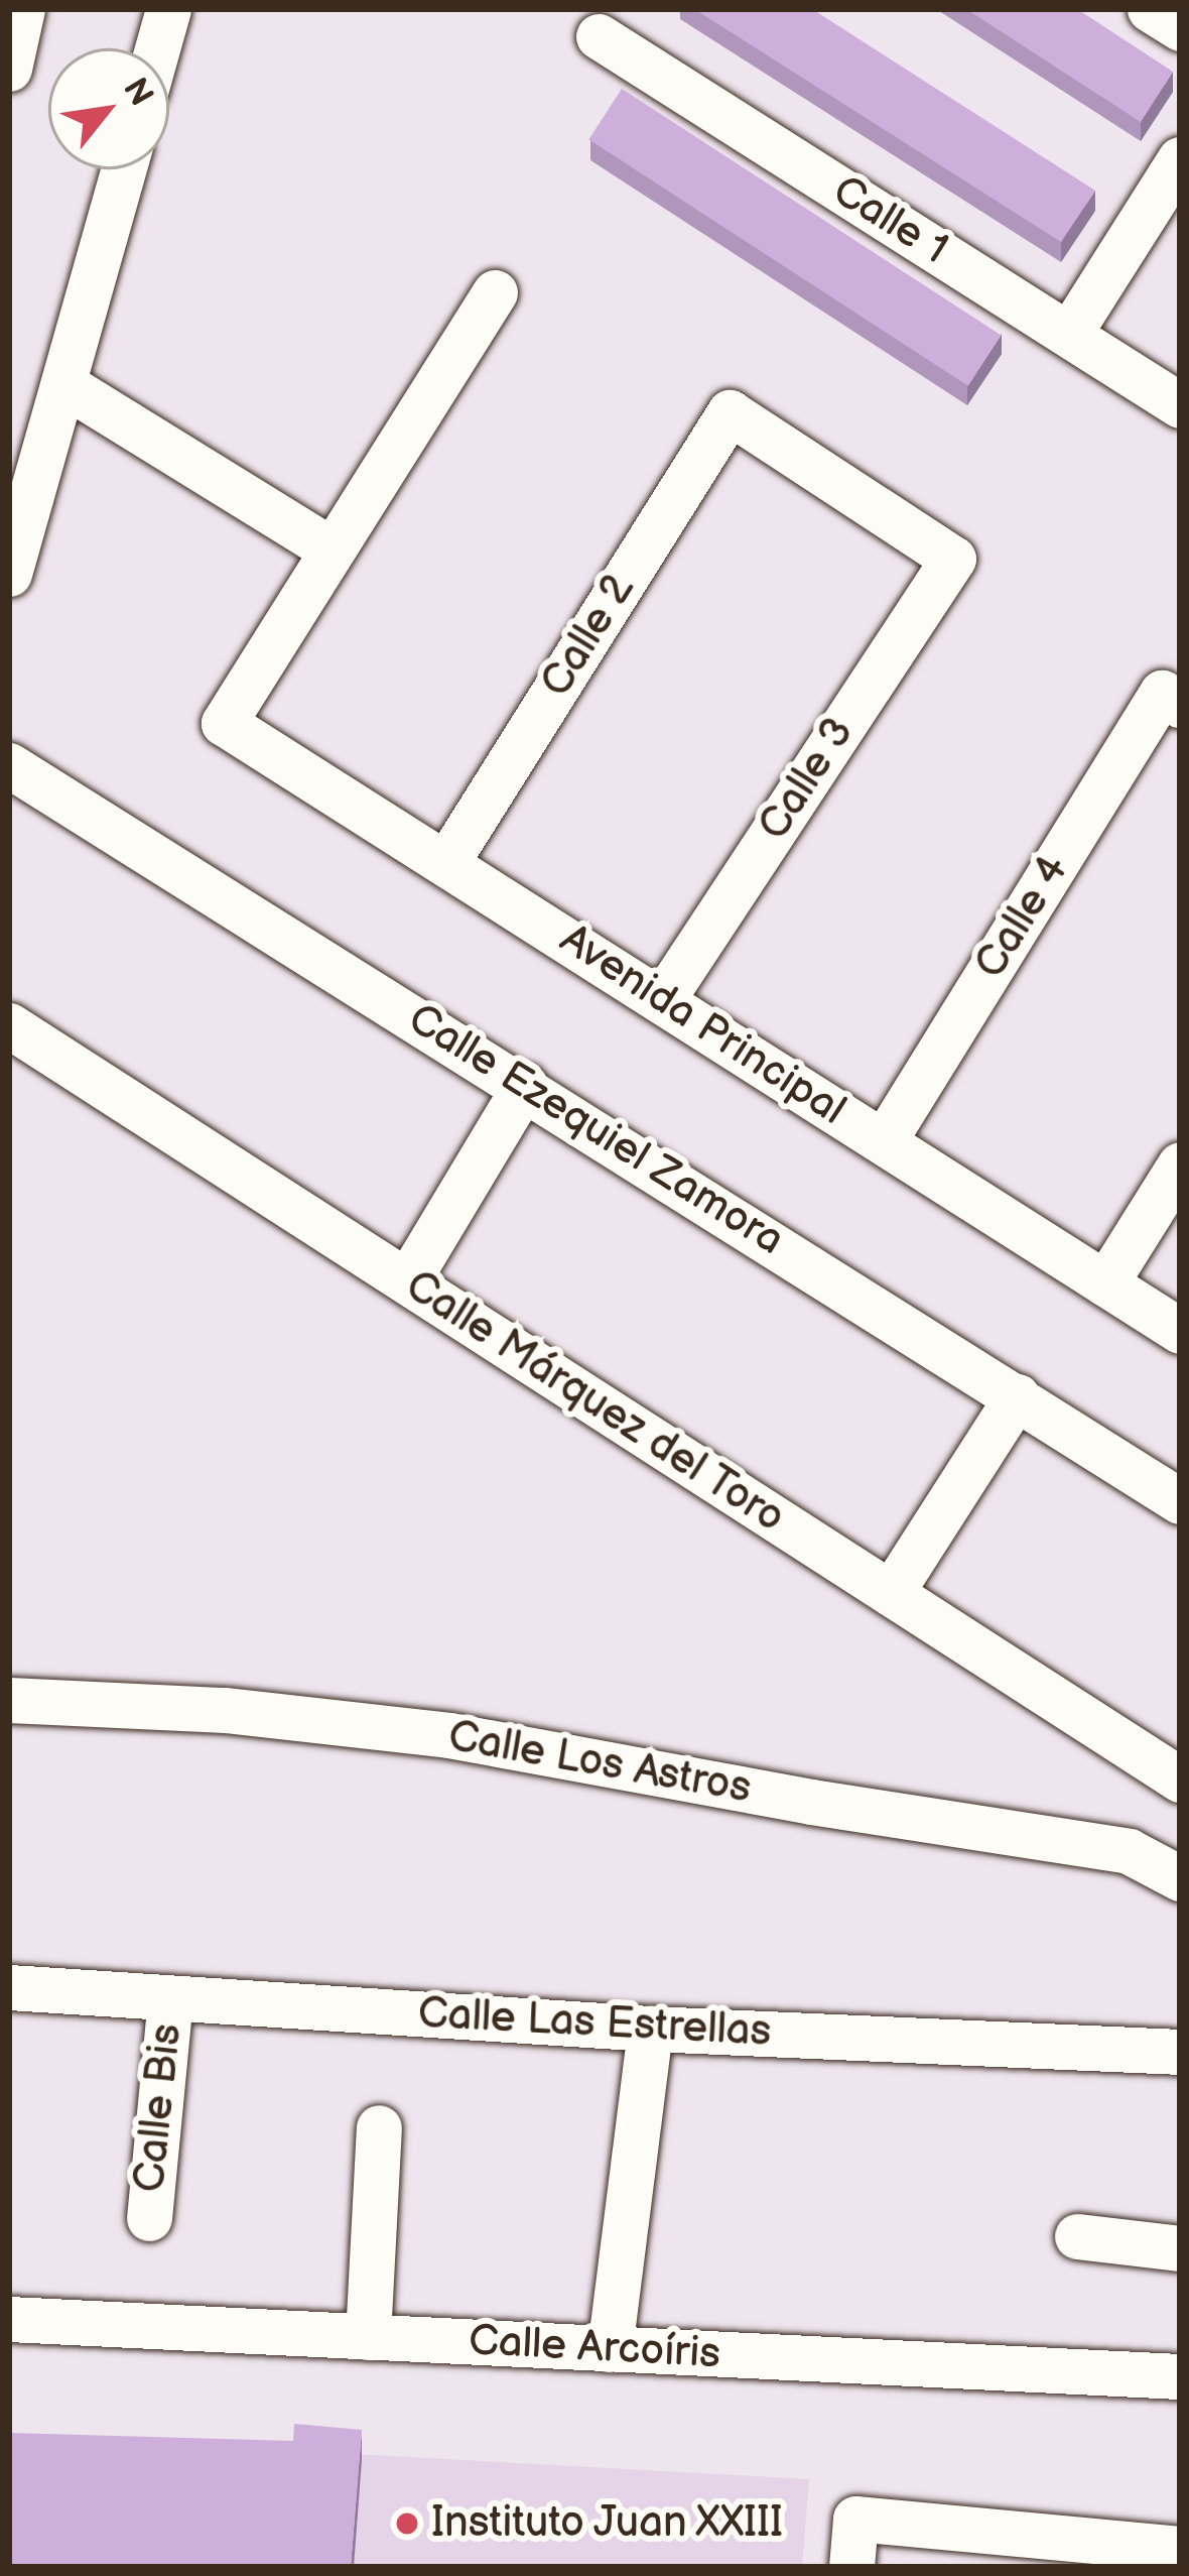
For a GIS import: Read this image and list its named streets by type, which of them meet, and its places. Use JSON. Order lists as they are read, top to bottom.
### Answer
{
  "streets": {
    "street": [
      "Calle 1",
      "Calle 2",
      "Calle 3",
      "Calle 4",
      "Avenida Principal",
      "Calle Ezequiel Zamora",
      "Calle Márquez del Toro",
      "Calle Los Astros",
      "Calle Las Estrellas",
      "Calle Bis",
      "Calle Arcoíris"
    ]
  },
  "crossings": [
    ["Calle 2", "Calle 3"],
    ["Calle 2", "Avenida Principal"],
    ["Calle 3", "Avenida Principal"],
    ["Calle 4", "Avenida Principal"],
    ["Calle Las Estrellas", "Calle Bis"]
  ],
  "places": ["Instituto Juan XXIII"],
  "north": "top right"
}
